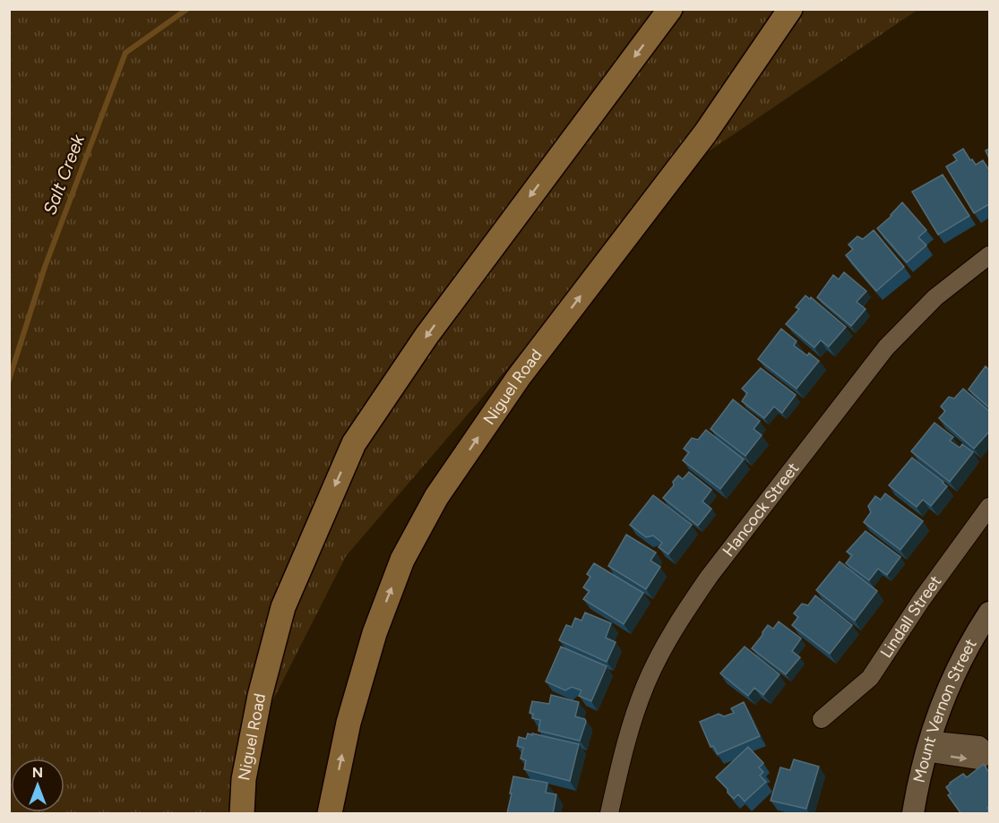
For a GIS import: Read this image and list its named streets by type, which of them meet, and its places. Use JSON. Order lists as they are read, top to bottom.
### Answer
{
  "streets": {
    "main road": ["Niguel Road"],
    "street": ["Hancock Street", "Lindall Street", "Mount Vernon Street"]
  },
  "water": ["Salt Creek"],
  "north": "top"
}
